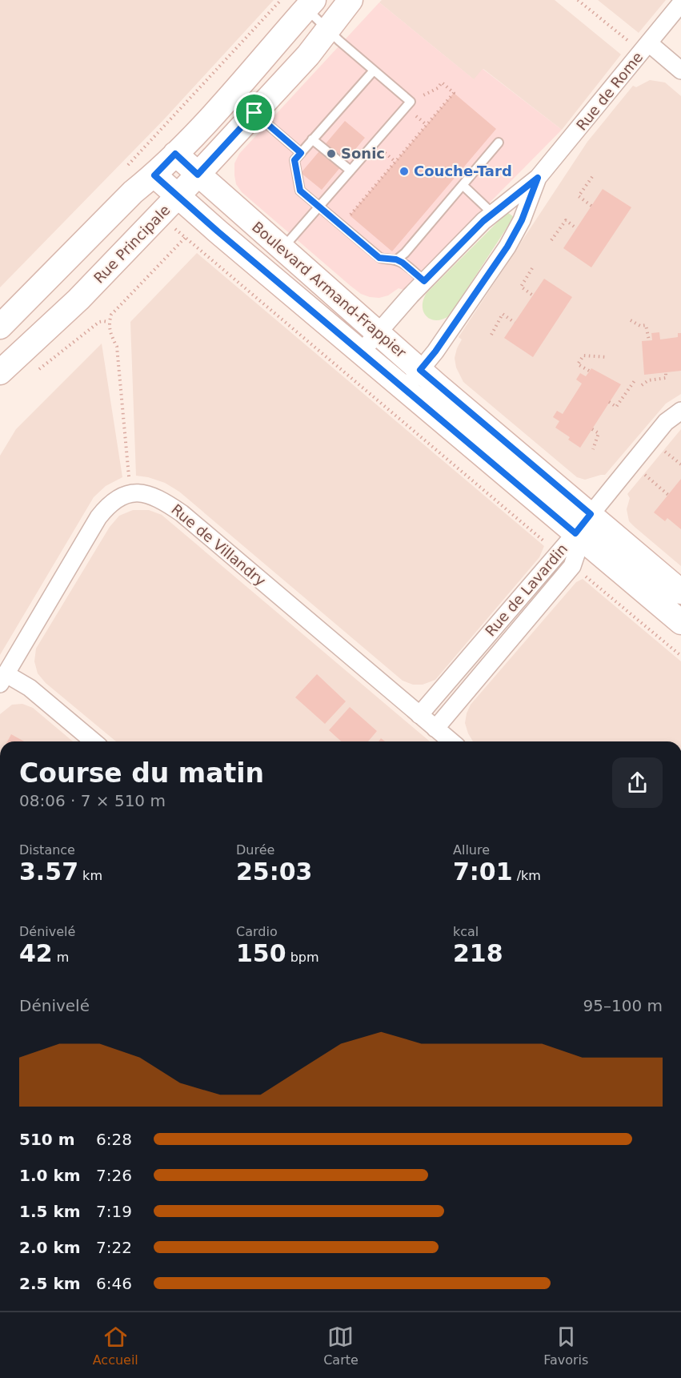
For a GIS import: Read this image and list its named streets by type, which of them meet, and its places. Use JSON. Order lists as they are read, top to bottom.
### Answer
{
  "streets": {
    "street": [
      "Rue de Rome",
      "Rue Principale",
      "Boulevard Armand-Frappier",
      "Rue de Villandry",
      "Rue de Lavardin"
    ]
  },
  "crossings": [
    ["Rue de Rome", "Boulevard Armand-Frappier"],
    ["Rue Principale", "Boulevard Armand-Frappier"],
    ["Boulevard Armand-Frappier", "Rue de Lavardin"],
    ["Rue de Villandry", "Rue de Lavardin"]
  ],
  "places": ["Sonic", "Couche-Tard"],
  "page": {
    "heading": ["Course du matin", "08:06 · 7 × 510 m"],
    "stats": [
      ["Distance", "3.57 km"],
      ["Durée", "25:03"],
      ["Allure", "7:01 /km"],
      ["Dénivelé", "42 m"],
      ["Cardio", "150 bpm"],
      ["kcal", "218"]
    ],
    "chart": ["Dénivelé", "95–100 m"],
    "list": [
      {
        "name": "510 m",
        "note": "6:28"
      },
      {
        "name": "1.0 km",
        "note": "7:26"
      },
      {
        "name": "1.5 km",
        "note": "7:19"
      },
      {
        "name": "2.0 km",
        "note": "7:22"
      },
      {
        "name": "2.5 km",
        "note": "6:46"
      }
    ],
    "tabs": ["Accueil", "Carte", "Favoris"]
  }
}
